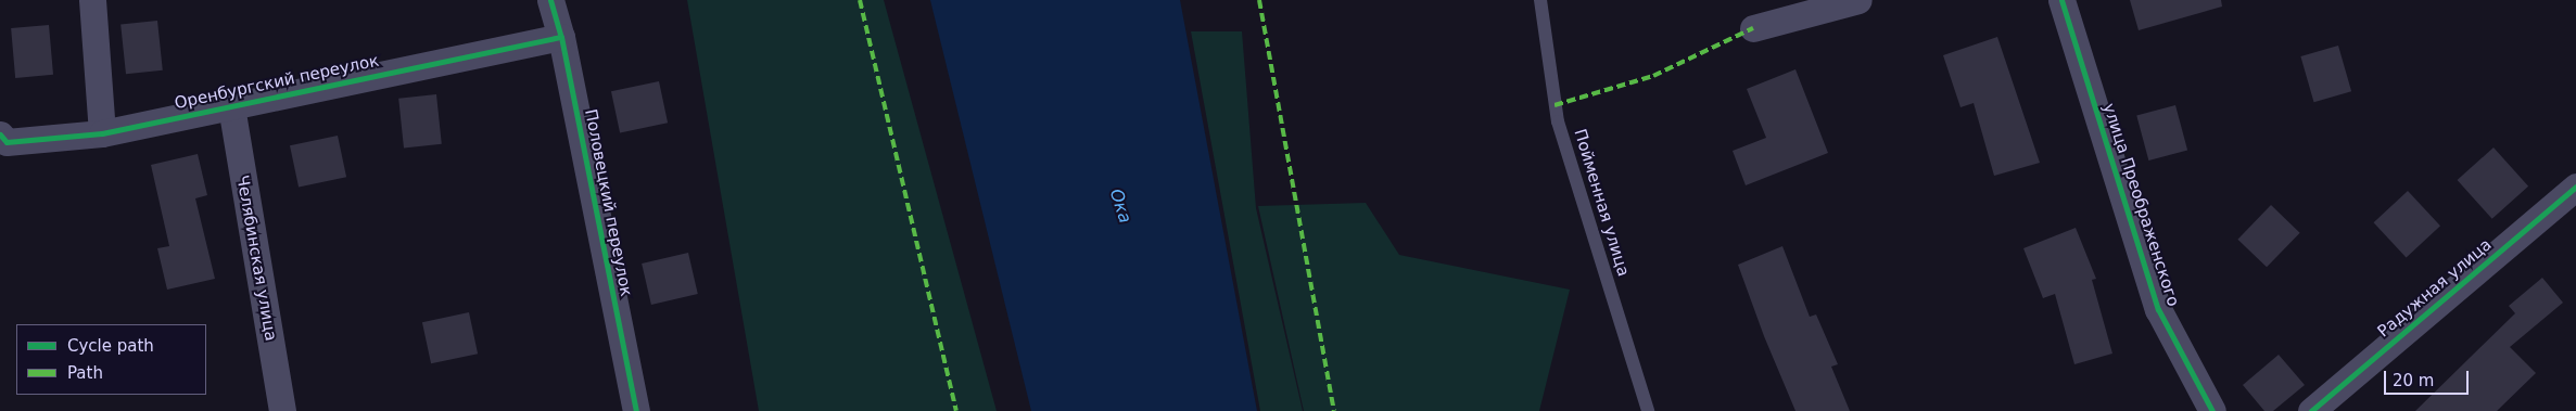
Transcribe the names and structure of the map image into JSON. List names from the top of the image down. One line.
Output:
{"streets":{"street":["Оренбургский переулок","Половецкий переулок","улица Преображенского","Челябинская улица","Радужная улица"],"lane":["Пойменная улица"]},"crossings":[["Оренбургский переулок","Половецкий переулок"],["Оренбургский переулок","Челябинская улица"]],"water":["Ока"],"legend":["Cycle path","Path"],"scale_bar":"20 m"}
